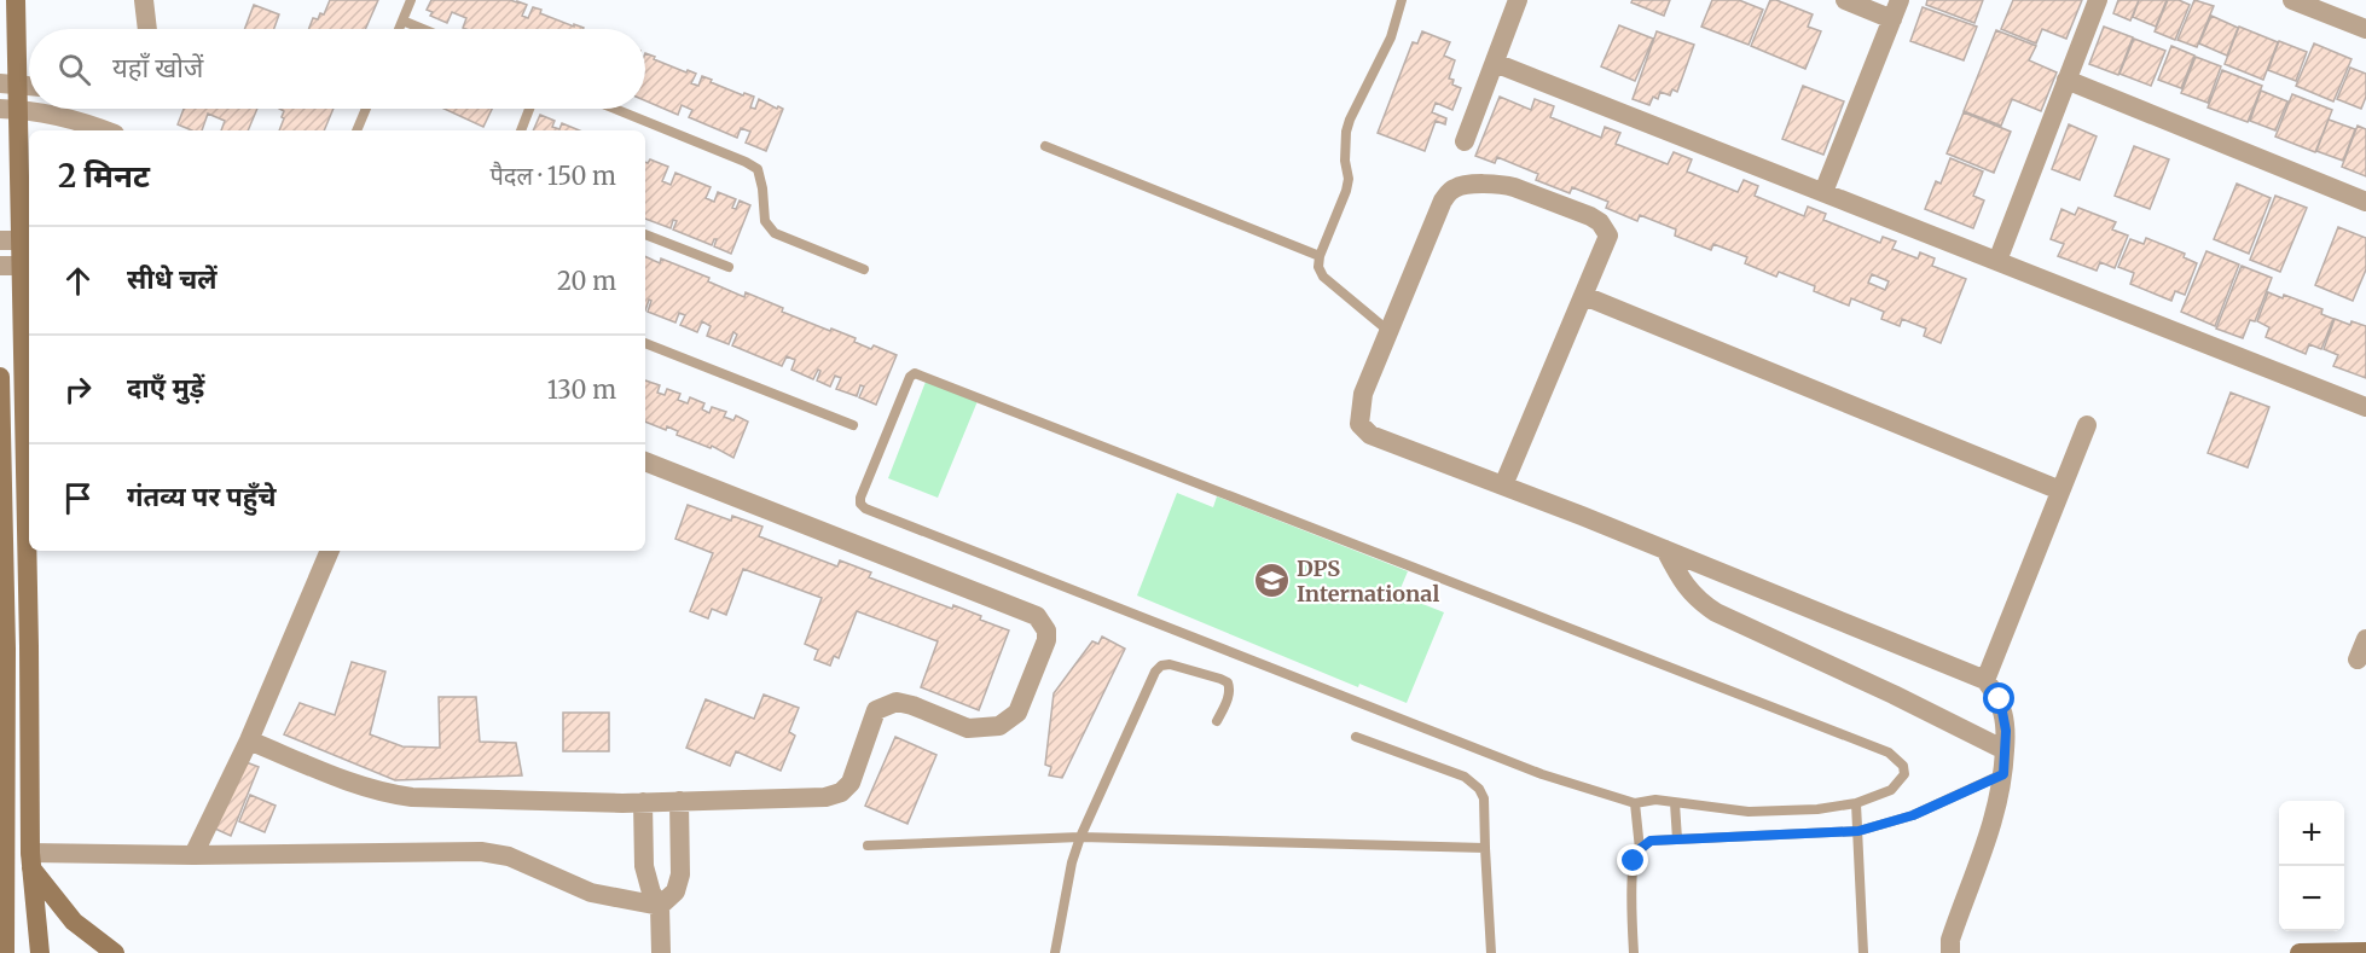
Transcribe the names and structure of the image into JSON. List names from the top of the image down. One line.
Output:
{"places":{"school or university":["DPS International"]},"page":{"search":"यहाँ खोजें","heading":["2 मिनट","पैदल · 150 m"],"list":[["सीधे चलें","20 m"],["दाएँ मुड़ें","130 m"],"गंतव्य पर पहुँचे"],"map_buttons":["+","−"]}}
